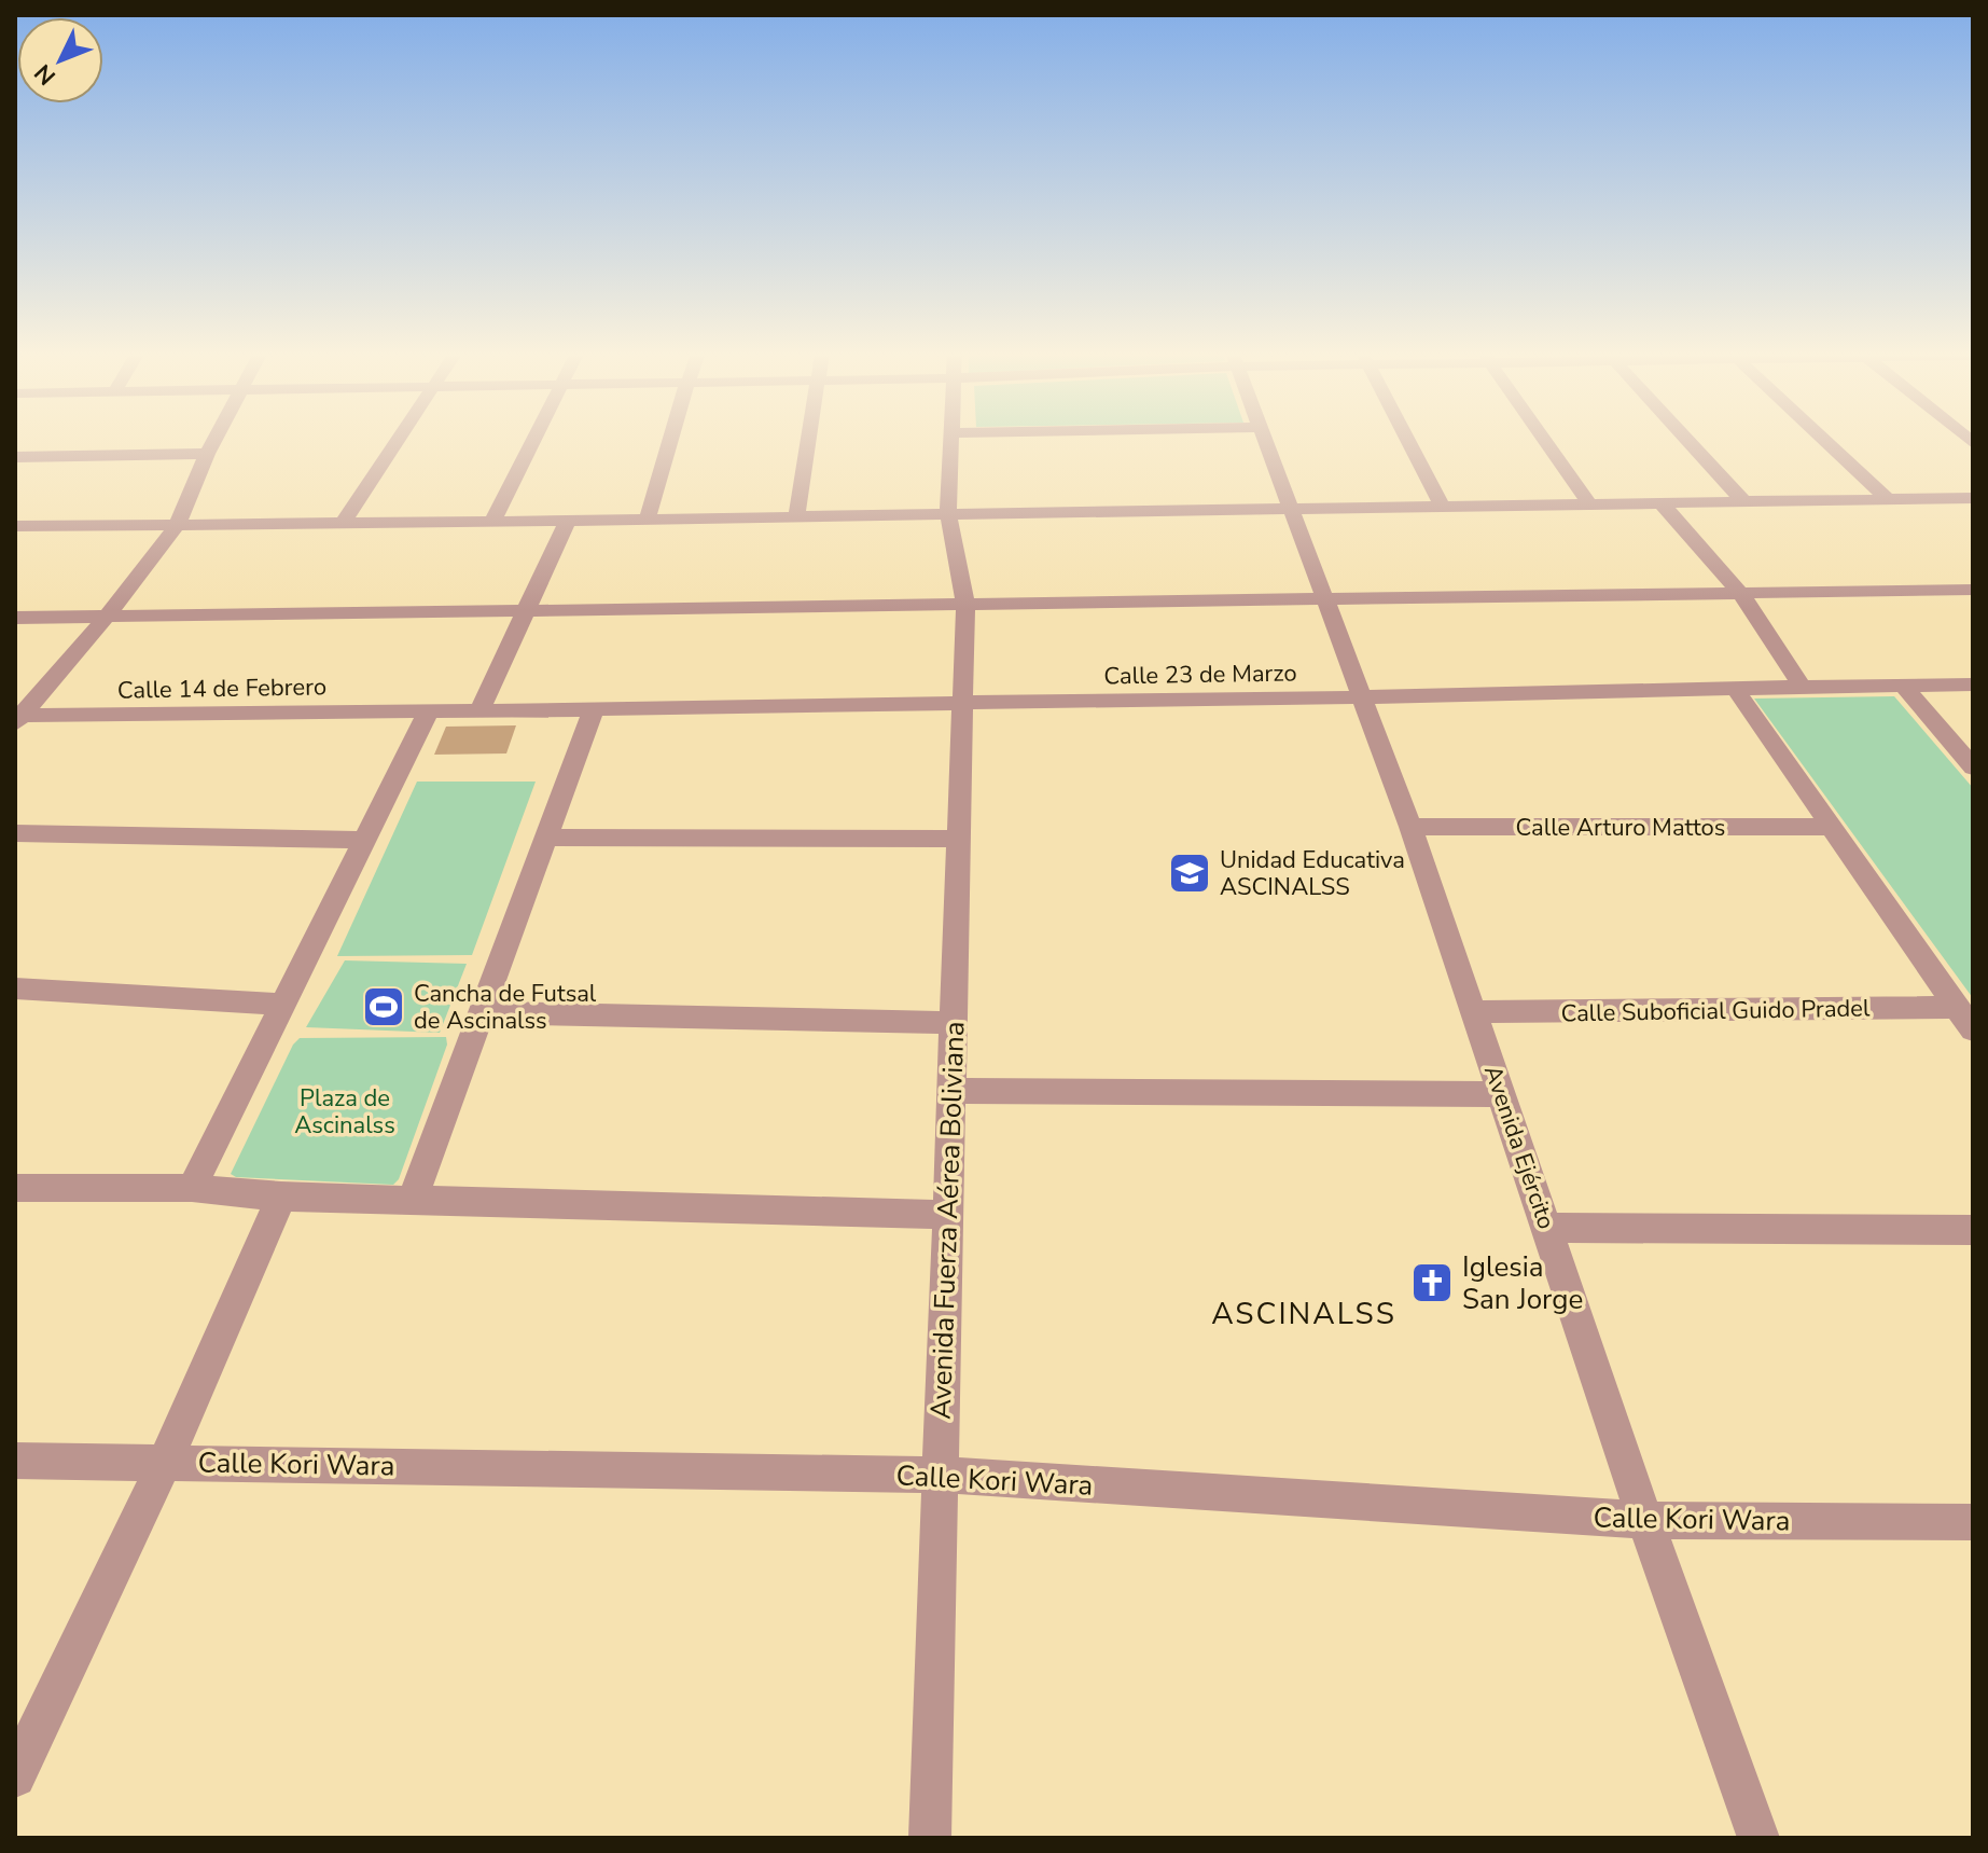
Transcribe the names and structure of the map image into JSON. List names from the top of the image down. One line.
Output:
{"streets":{"street":["Calle 23 de Marzo","Calle 14 de Febrero","Calle Arturo Mattos","Calle Suboficial Guido Pradel","Avenida Ejército","Avenida Fuerza Aérea Boliviana","Calle Kori Wara"]},"crossings":[["Calle 23 de Marzo","Calle 14 de Febrero"],["Calle 23 de Marzo","Avenida Ejército"],["Calle 23 de Marzo","Avenida Fuerza Aérea Boliviana"],["Calle Arturo Mattos","Avenida Ejército"],["Calle Suboficial Guido Pradel","Avenida Ejército"],["Avenida Ejército","Calle Kori Wara"],["Avenida Fuerza Aérea Boliviana","Calle Kori Wara"]],"districts":["ASCINALSS"],"parks":["Plaza de Ascinalss"],"places":{"school or university":["Unidad Educativa ASCINALSS"],"sports":["Cancha de Futsal de Ascinalss"],"church":["Iglesia San Jorge"]},"north":"bottom left"}
